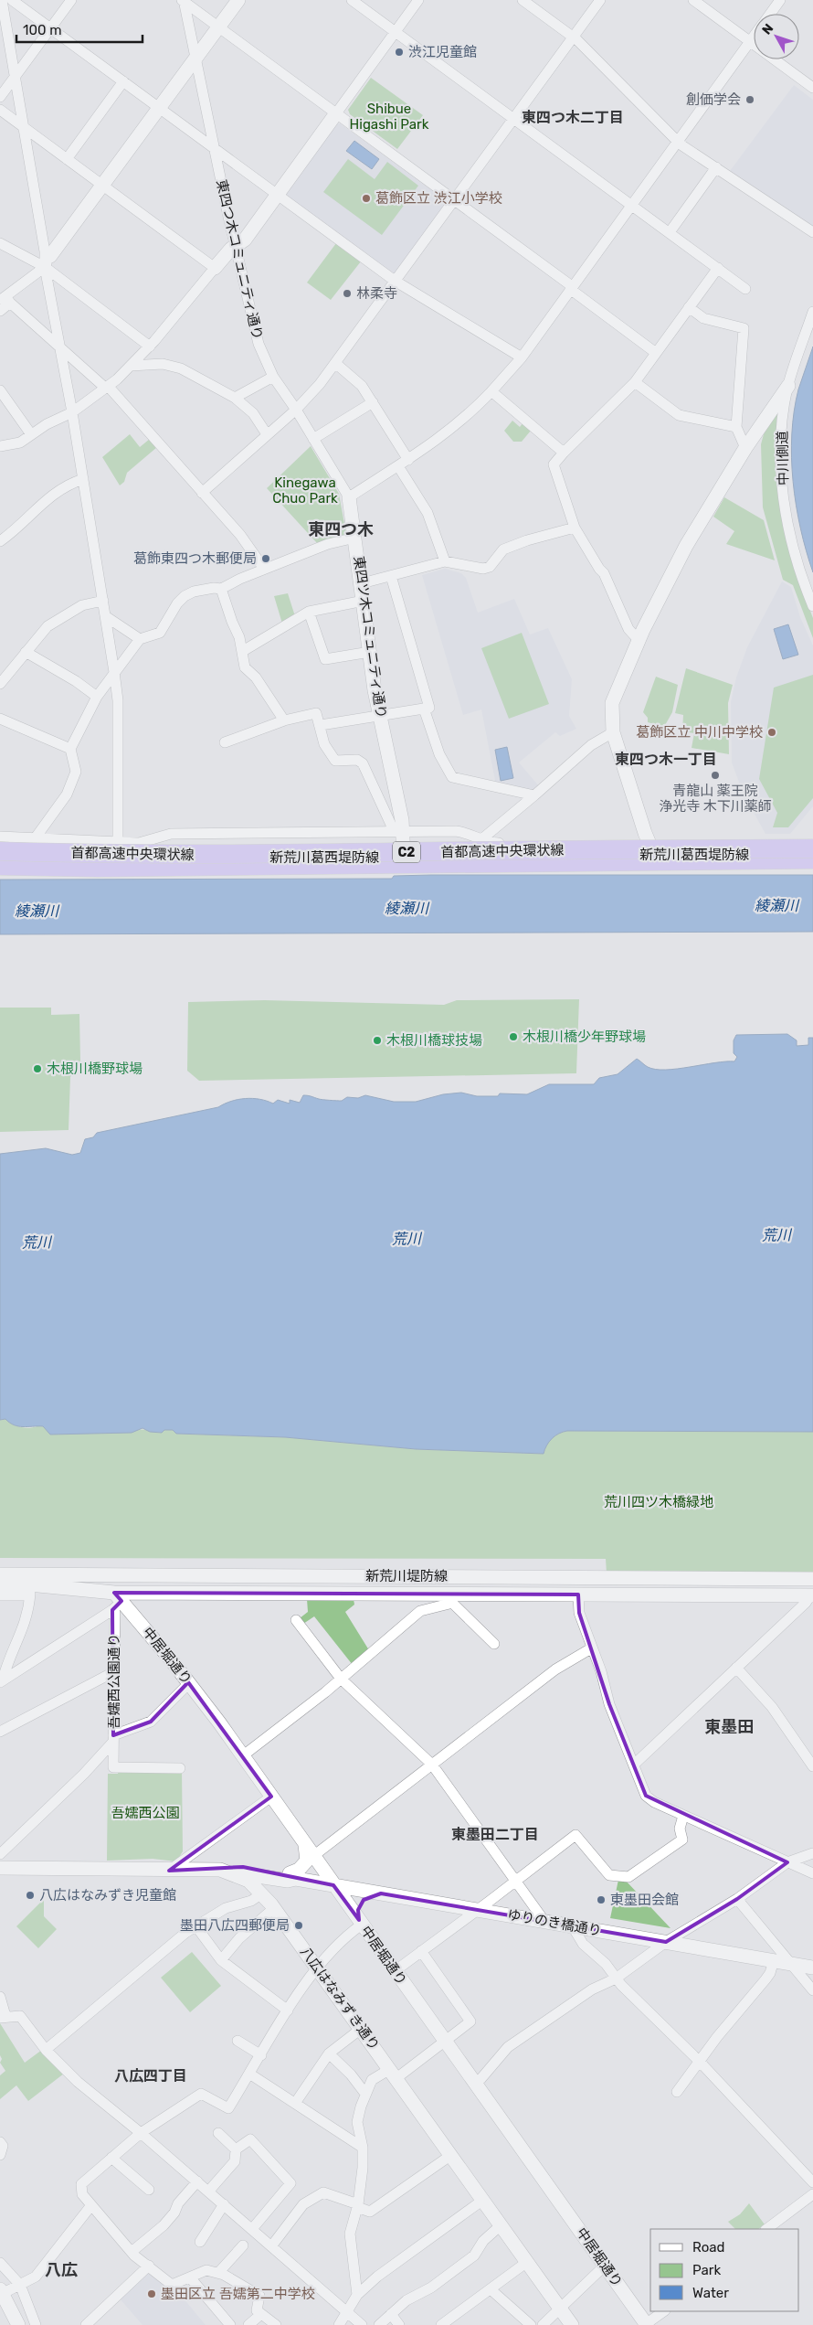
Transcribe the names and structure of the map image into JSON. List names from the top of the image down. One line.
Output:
{"streets":{"highway":["首都高速中央環状線","C2"],"main road":["東四ツ木コミュニティ通り","新荒川葛西堤防線","新荒川堤防線","中居堀通り","ゆりのき橋通り","八広はなみずき通り"],"street":["東四つ木コミュニティ通り","中川側道","吾嬬西公園通り"]},"crossings":[["東四つ木コミュニティ通り","東四ツ木コミュニティ通り"],["東四ツ木コミュニティ通り","新荒川葛西堤防線"],["首都高速中央環状線","新荒川葛西堤防線"],["新荒川堤防線","中居堀通り"],["新荒川堤防線","吾嬬西公園通り"],["中居堀通り","吾嬬西公園通り"],["中居堀通り","ゆりのき橋通り"],["ゆりのき橋通り","八広はなみずき通り"]],"districts":["東四つ木二丁目","東四つ木","東四つ木一丁目","東墨田","東墨田二丁目","八広四丁目","八広"],"water":["綾瀬川","荒川"],"parks":["Shibue Higashi Park","Kinegawa Chuo Park","荒川四ツ木橋緑地","吾嬬西公園"],"places":["渋江児童館","創価学会","葛飾区立 渋江小学校","林柔寺","葛飾東四つ木郵便局","葛飾区立 中川中学校","青龍山 薬王院 浄光寺 木下川薬師","木根川橋少年野球場","木根川橋球技場","木根川橋野球場","八広はなみずき児童館","東墨田会館","墨田八広四郵便局","墨田区立 吾嬬第二中学校"],"legend":["Road","Park","Water"],"scale_bar":"100 m","north":"top left"}
